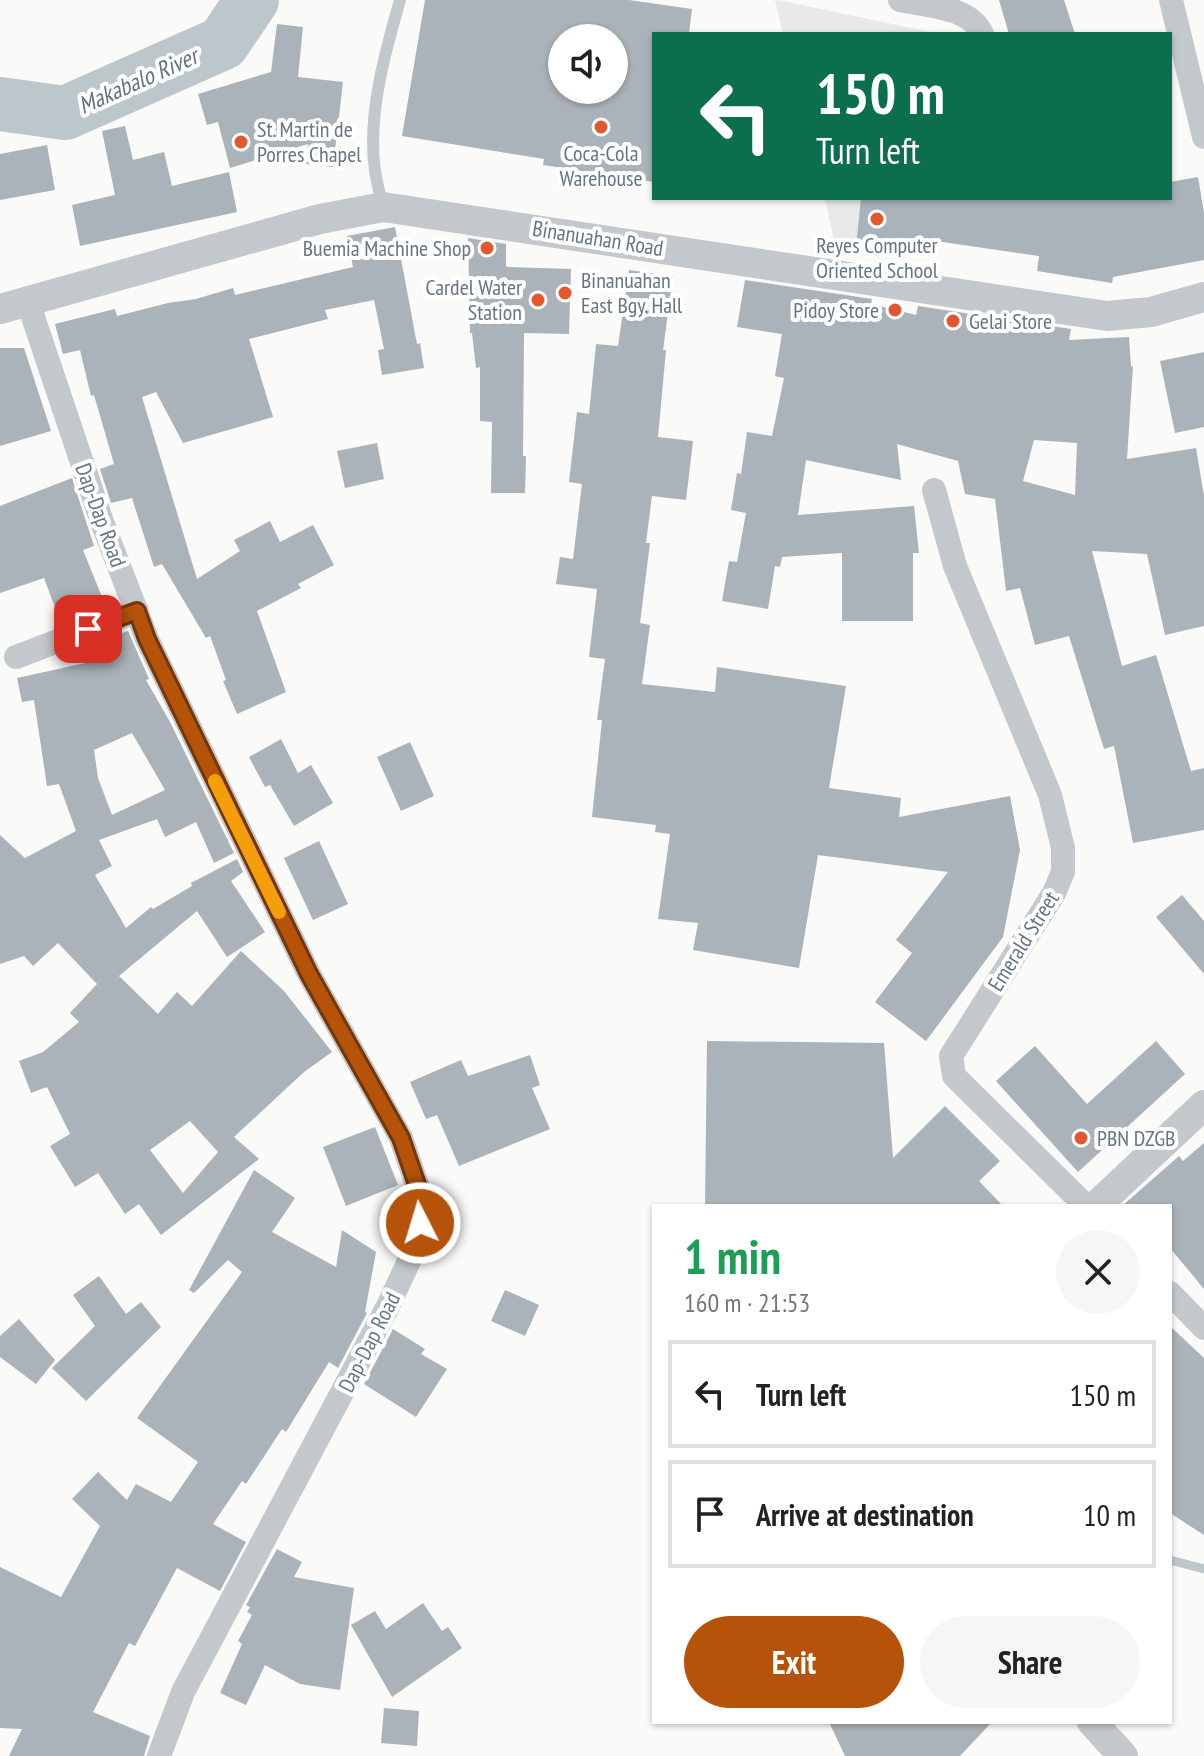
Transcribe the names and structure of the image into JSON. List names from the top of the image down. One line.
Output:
{"streets":{"street":["Binanuahan Road","Dap-Dap Road","Emerald Street"]},"crossings":[["Binanuahan Road","Dap-Dap Road"]],"water":["Makabalo River"],"places":["Coca-Cola Warehouse","St. Martin de Porres Chapel","Reyes Computer Oriented School","Buemia Machine Shop","Binanuahan East Bgy. Hall","Cardel Water Station","Pidoy Store","Gelai Store","PBN DZGB"],"page":{"turn":["150 m","Turn left"],"heading":["1 min","160 m · 21:53"],"list":[{"name":"Turn left","value":"150 m"},{"name":"Arrive at destination","value":"10 m"}],"buttons":["Exit","Share"]}}
